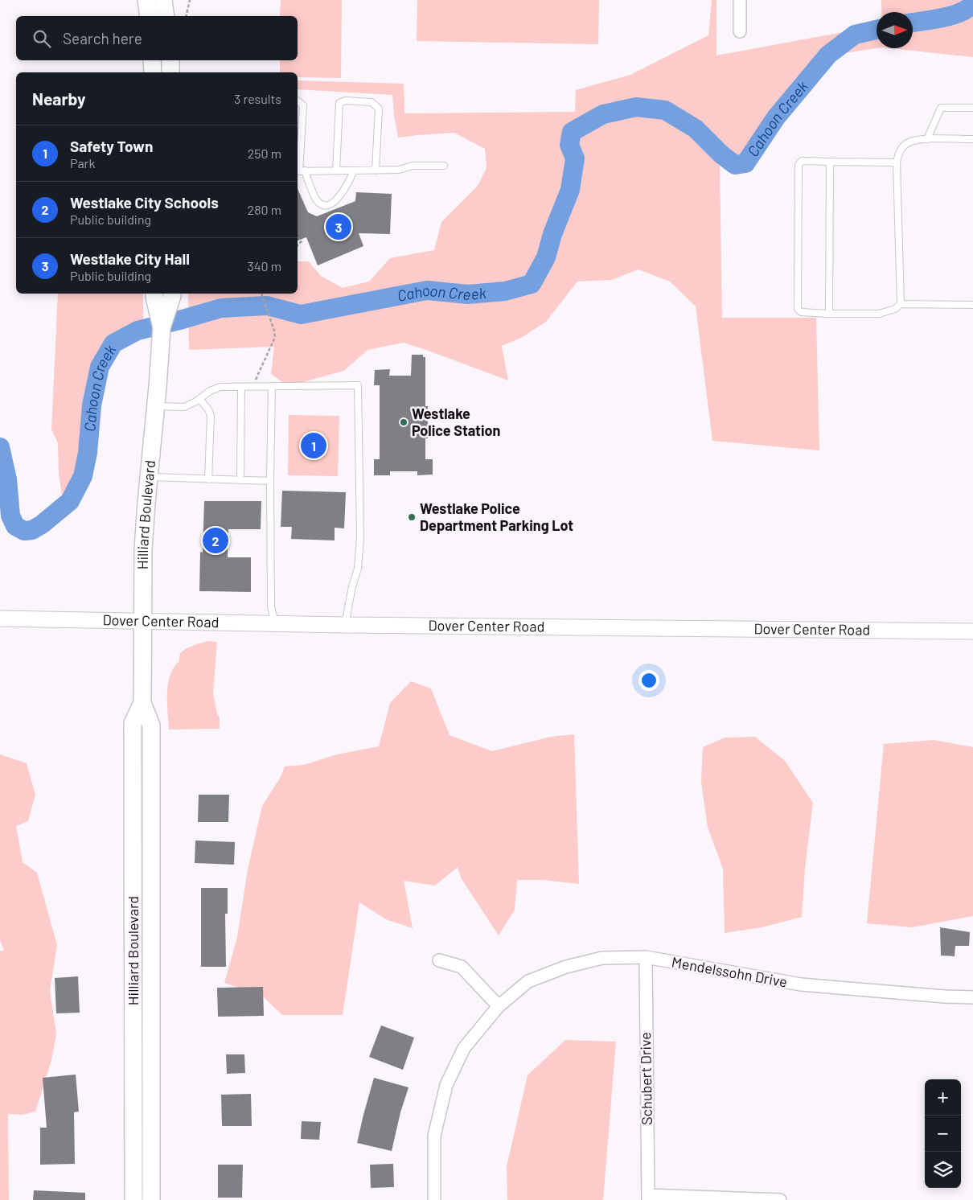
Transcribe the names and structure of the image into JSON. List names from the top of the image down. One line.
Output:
{"streets":{"main road":["Hilliard Boulevard"],"street":["Dover Center Road","Mendelssohn Drive","Schubert Drive"]},"crossings":[["Hilliard Boulevard","Dover Center Road"],["Mendelssohn Drive","Schubert Drive"]],"water":["Cahoon Creek"],"places":["Westlake Police Station","Westlake Police Department Parking Lot"],"north":"right","page":{"search":"Search here","heading":["Nearby","3 results"],"list":[{"mark":"1","name":"Safety Town","note":"Park","value":"250 m"},{"mark":"2","name":"Westlake City Schools","note":"Public building","value":"280 m"},{"mark":"3","name":"Westlake City Hall","note":"Public building","value":"340 m"}],"pins":["3","1","2"],"map_buttons":["+","−"]}}
